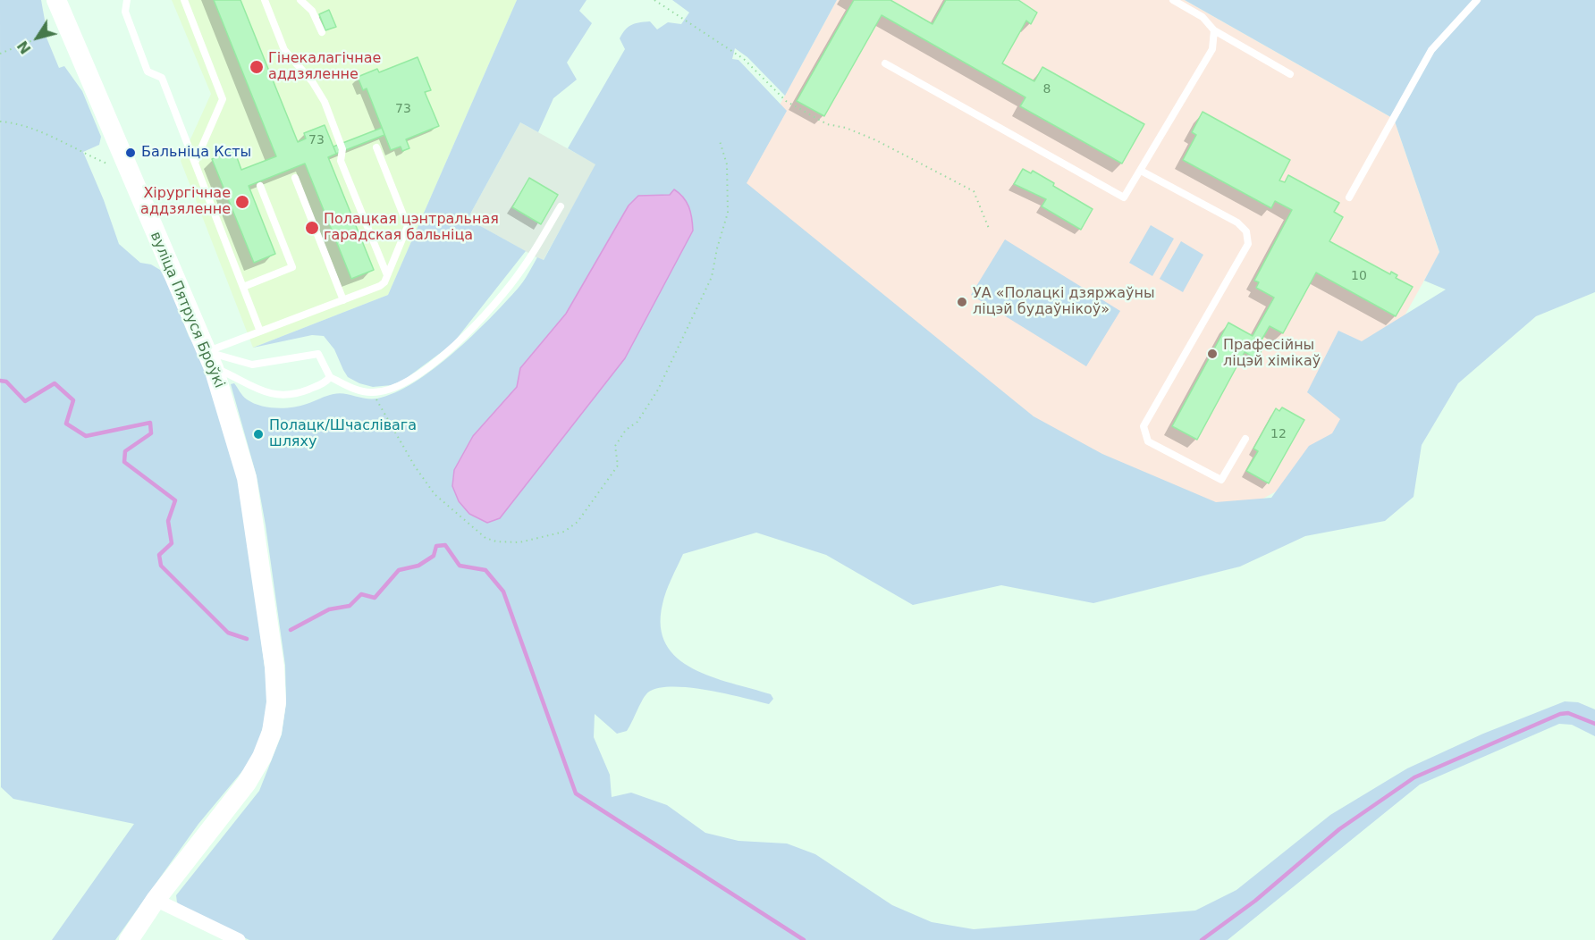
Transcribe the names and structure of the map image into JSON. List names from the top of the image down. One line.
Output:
{"streets":{"main road":["вуліца Пятруся Броўкі"]},"places":["Гінекалагічнае аддзяленне","Бальніца Ксты","Хірургічнае аддзяленне","Полацкая цэнтральная гарадская бальніца","УА «Полацкі дзяржаўны ліцэй будаўнікоў»","Прафесійны ліцэй хімікаў","Полацк/Шчаслівага шляху"],"house_numbers":["8","73","73","10","12"],"north":"bottom left"}
